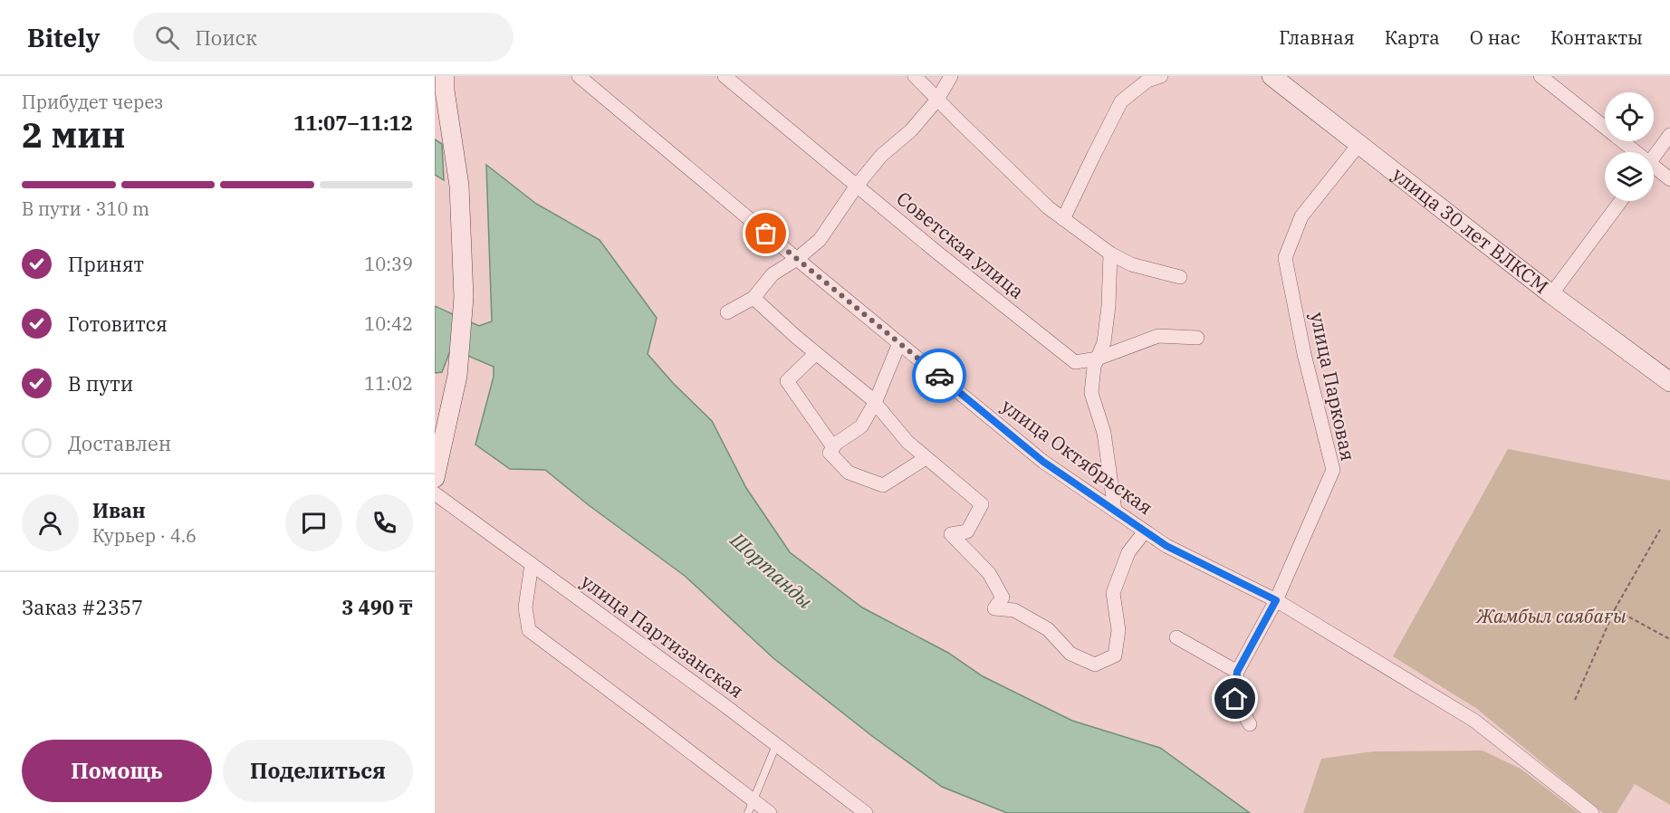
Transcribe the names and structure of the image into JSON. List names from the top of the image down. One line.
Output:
{"streets":{"street":["улица 30 лет ВЛКСМ","Советская улица","улица Парковая","улица Октябрьская","улица Партизанская"]},"crossings":[["улица 30 лет ВЛКСМ","улица Парковая"],["улица Парковая","улица Октябрьская"]],"water":["Шортанды"],"parks":["Жамбыл саябағы"],"page":{"header":"Bitely","search":"Поиск","nav":["Главная","Карта","О нас","Контакты"],"heading":["2 мин","Прибудет через","11:07–11:12"],"panel":["Иван","Курьер · 4.6","Заказ #2357","3 490 ₸"],"bar":"В пути · 310 m","list":[["Принят","10:39"],["Готовится","10:42"],["В пути","11:02"],"Доставлен"],"buttons":["Помощь","Поделиться"]}}
